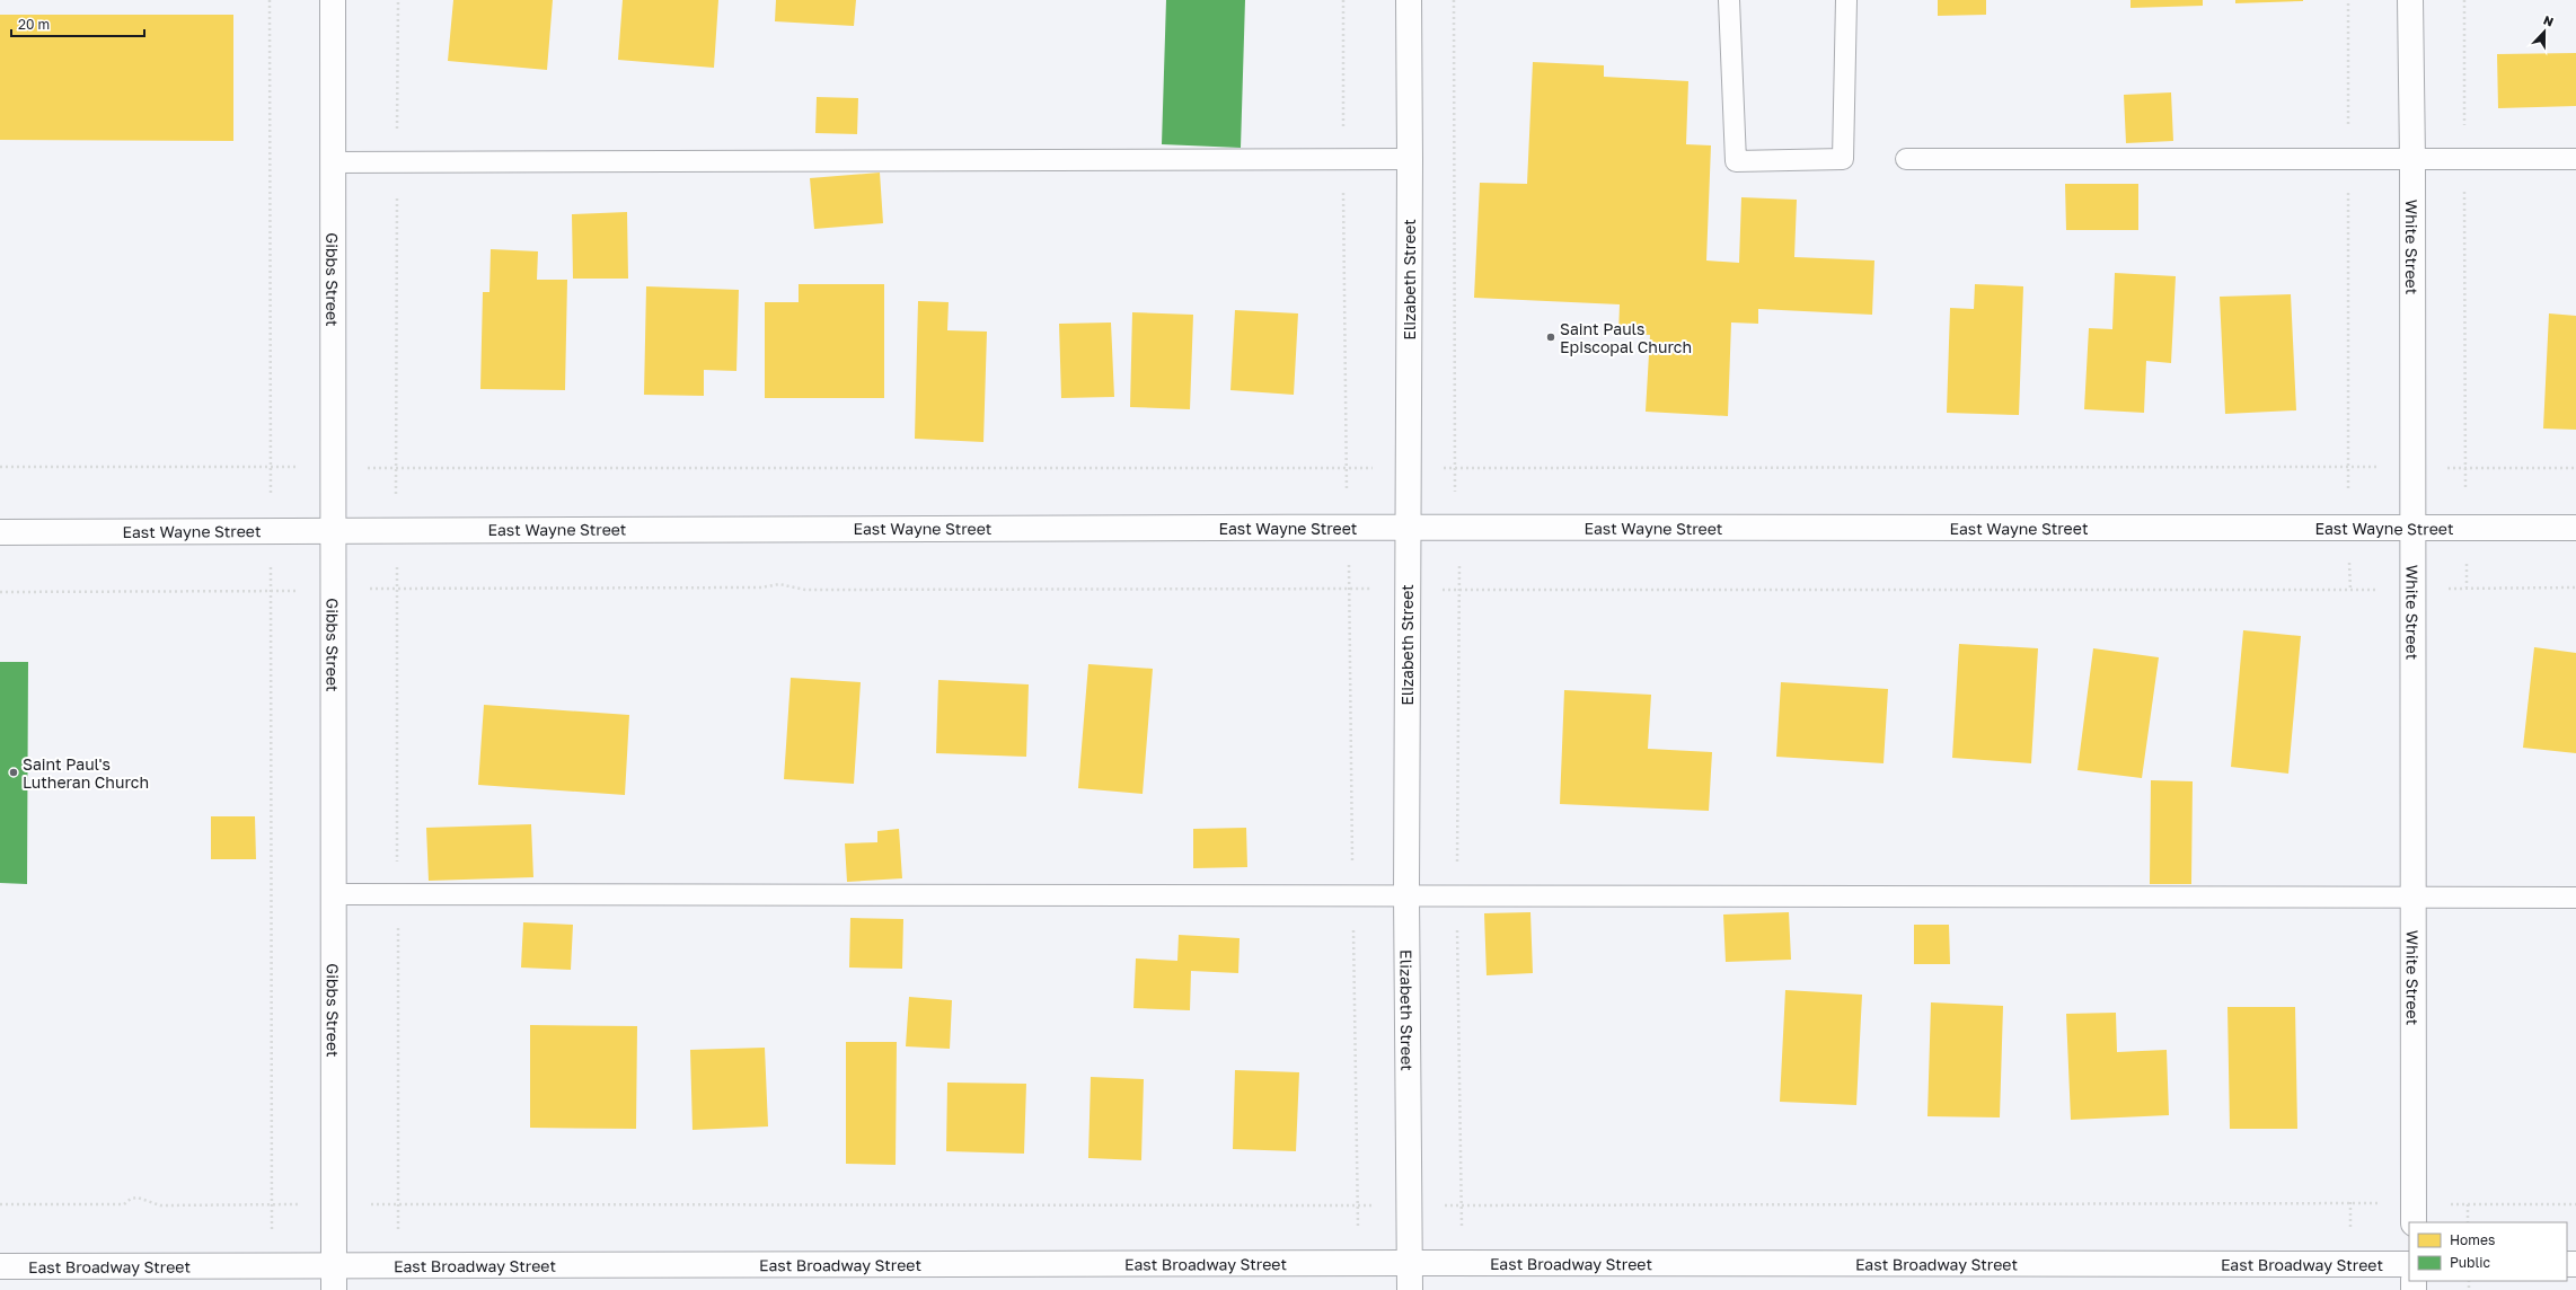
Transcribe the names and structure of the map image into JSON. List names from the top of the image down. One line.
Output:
{"streets":{"street":["White Street","Gibbs Street","Elizabeth Street","East Wayne Street","East Broadway Street"]},"crossings":[["White Street","East Wayne Street"],["Gibbs Street","East Wayne Street"],["Gibbs Street","East Broadway Street"],["Elizabeth Street","East Wayne Street"],["Elizabeth Street","East Broadway Street"]],"places":["Saint Pauls Episcopal Church","Saint Paul's Lutheran Church"],"legend":["Homes","Public"],"scale_bar":"20 m","north":"top"}
